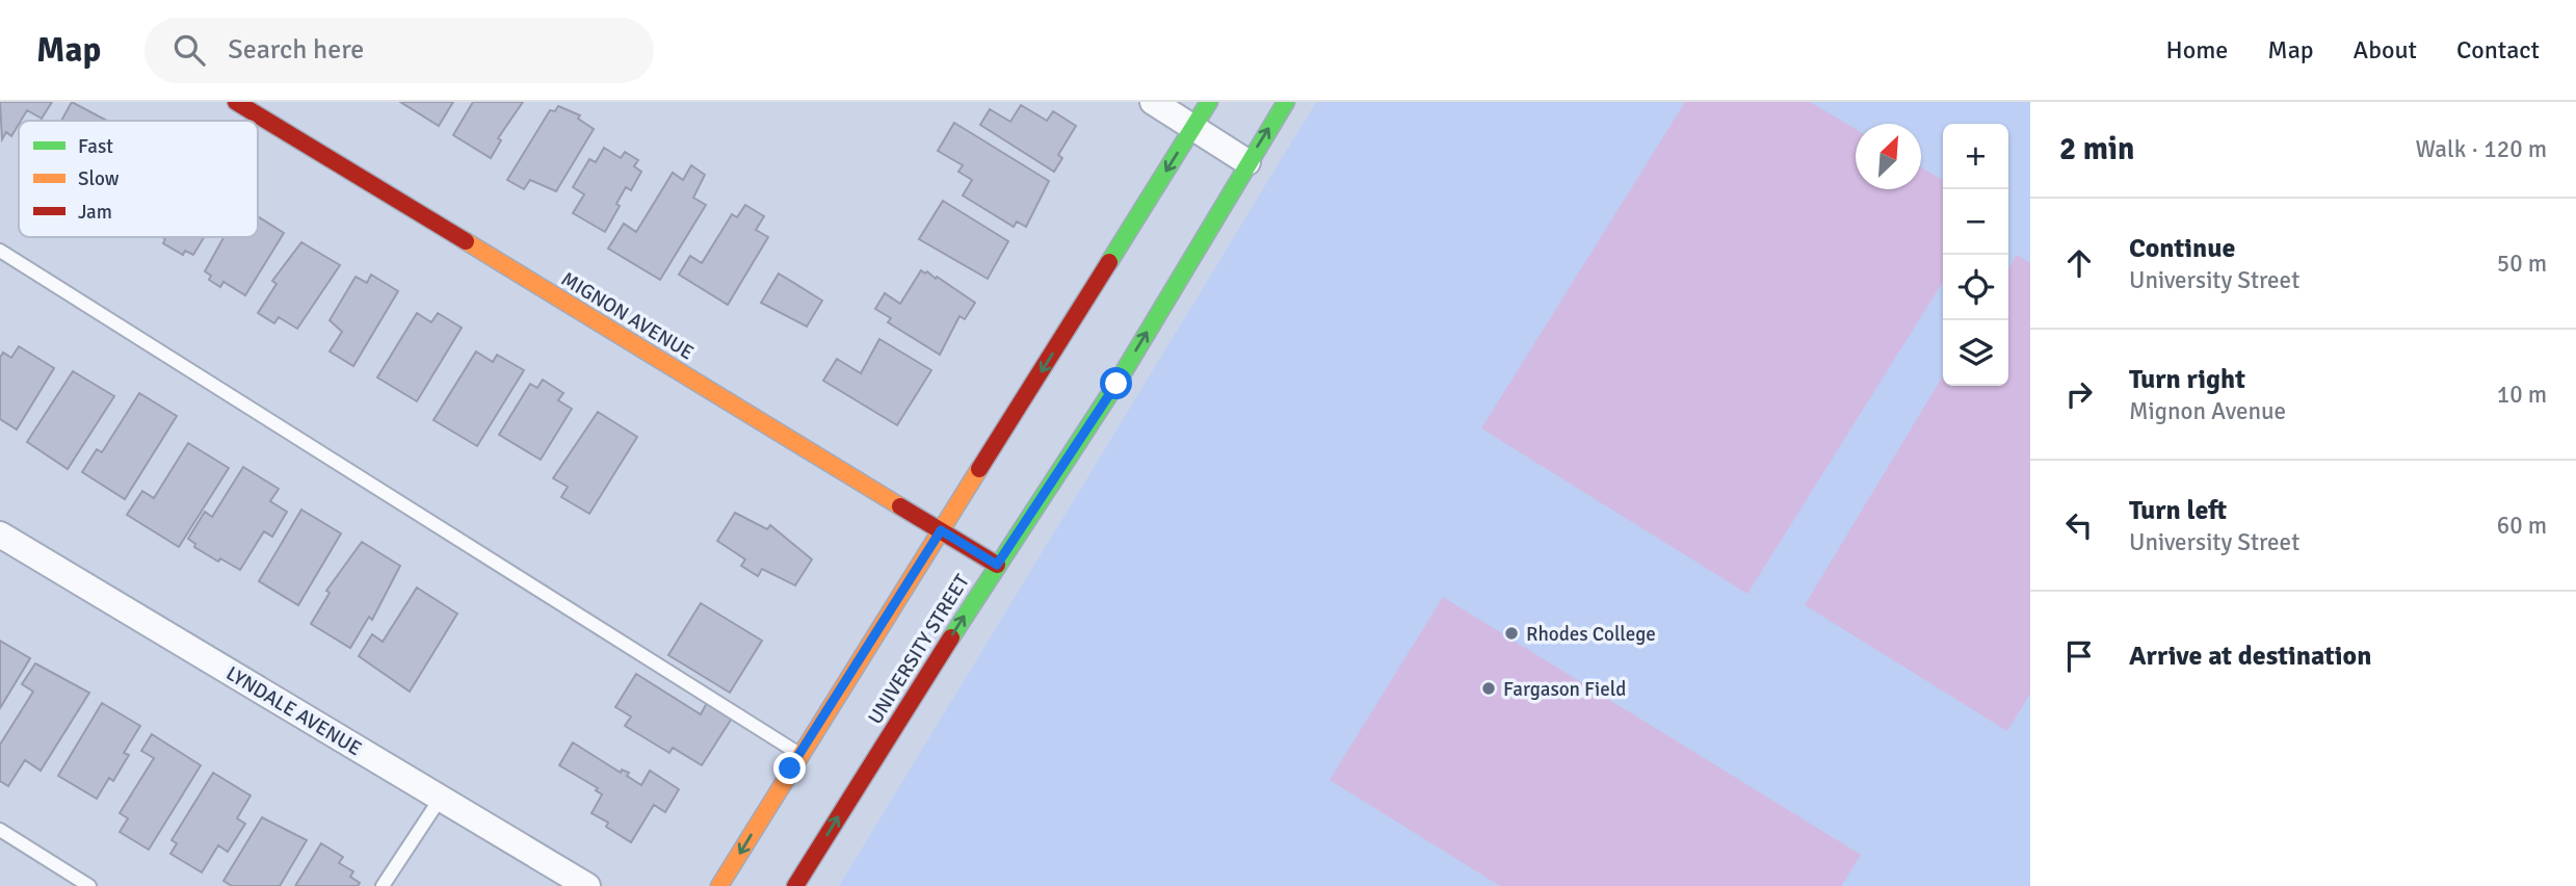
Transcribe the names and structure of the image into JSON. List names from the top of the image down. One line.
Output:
{"streets":{"main road":["MIGNON AVENUE","UNIVERSITY STREET"],"street":["LYNDALE AVENUE"]},"crossings":[["MIGNON AVENUE","UNIVERSITY STREET"]],"places":["Rhodes College","Fargason Field"],"legend":["Fast","Slow","Jam"],"north":"top right","page":{"header":"Map","search":"Search here","nav":["Home","Map","About","Contact"],"heading":["2 min","Walk · 120 m"],"map_buttons":["+","−"],"list":[["Continue","University Street","50 m"],["Turn right","Mignon Avenue","10 m"],["Turn left","University Street","60 m"],"Arrive at destination"]}}
